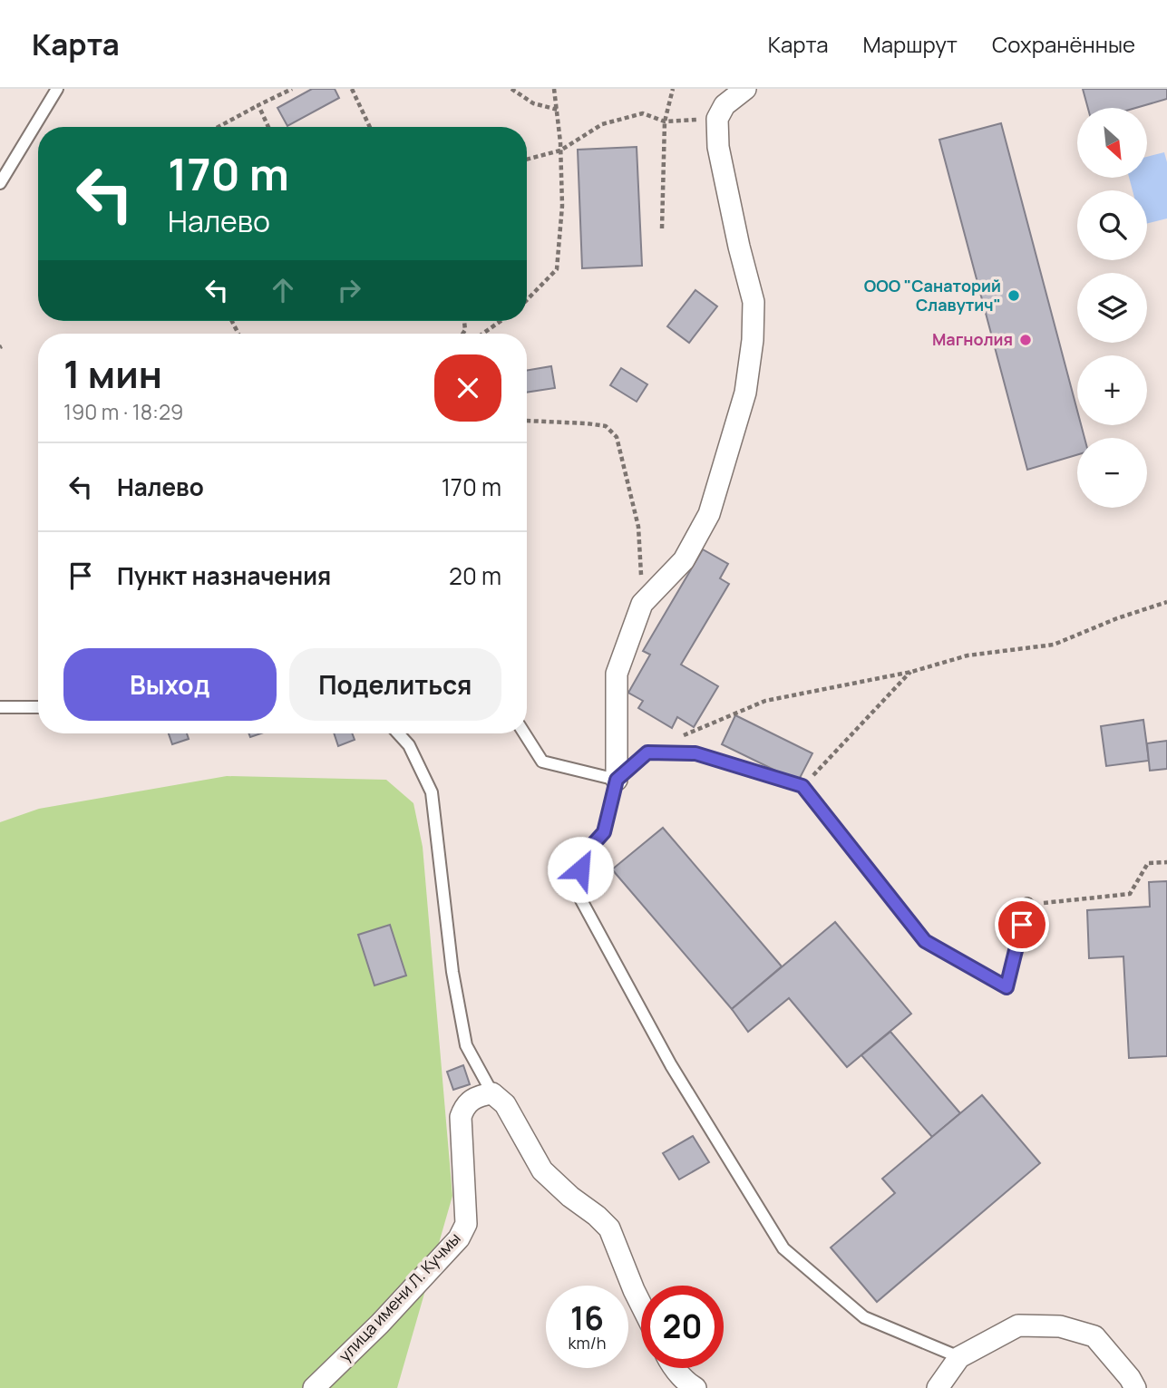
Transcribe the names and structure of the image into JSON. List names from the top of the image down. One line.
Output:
{"streets":{"street":["улица имени Л. Кучмы"]},"places":["ООО \"Санаторий Славутич\"","Магнолия"],"north":"bottom right","page":{"header":"Карта","nav":["Карта","Маршрут","Сохранённые"],"map_buttons":["+","−"],"turn":["170 m","Налево"],"heading":["1 мин","190 m · 18:29"],"list":[{"name":"Налево","value":"170 m"},{"name":"Пункт назначения","value":"20 m"}],"buttons":["Выход","Поделиться"],"speed":"16 km/h","limit":"20"}}
